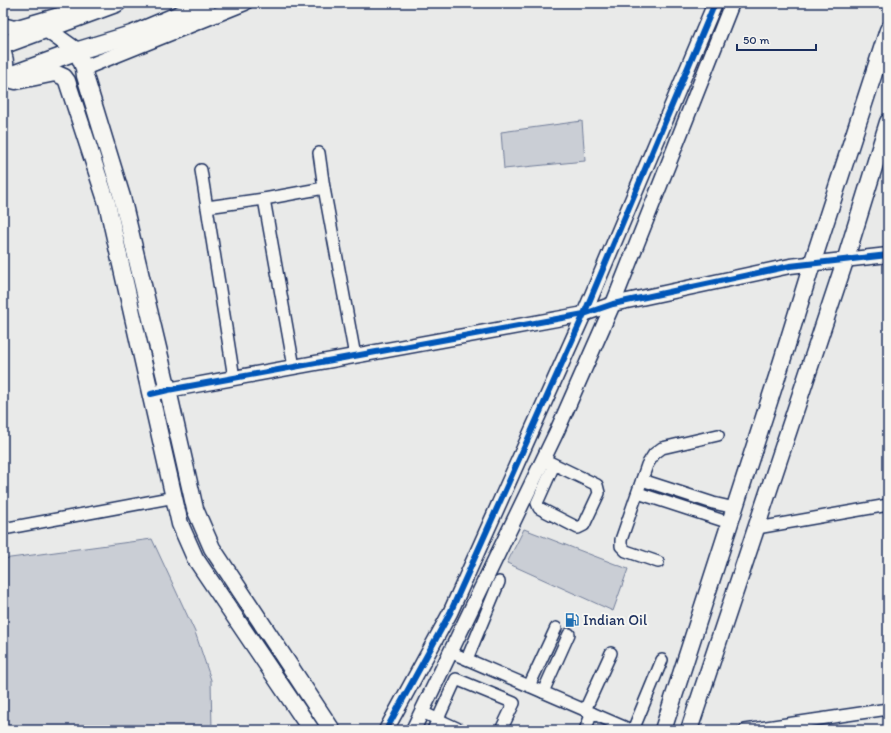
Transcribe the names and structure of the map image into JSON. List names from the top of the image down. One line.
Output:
{"places":{"fuel station":["Indian Oil"]},"scale_bar":"50 m"}
